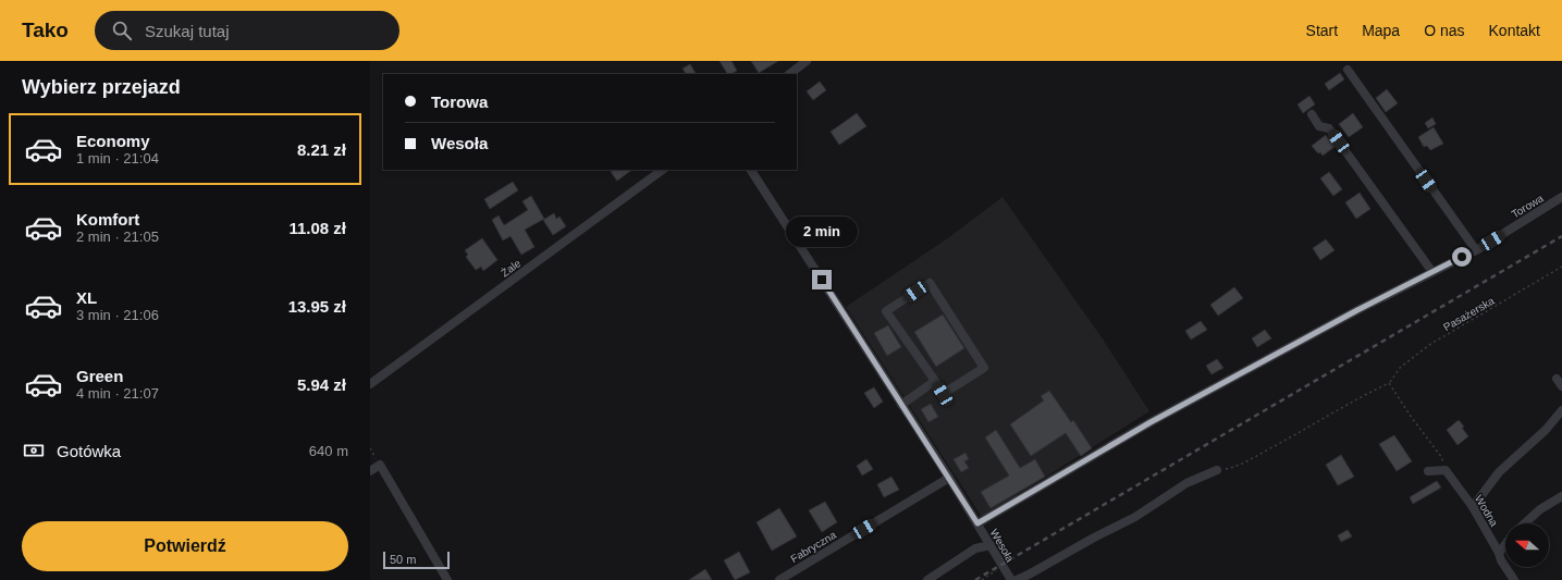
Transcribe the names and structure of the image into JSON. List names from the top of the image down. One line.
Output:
{"streets":{"street":["Torowa","Żale","Wodna","Wesoła","Fabryczna"],"path":["Pasażerska"]},"crossings":[["Torowa","Wesoła"],["Wesoła","Fabryczna"]],"scale_bar":"50 m","north":"left","page":{"header":"Tako","search":"Szukaj tutaj","nav":["Start","Mapa","O nas","Kontakt"],"heading":"Wybierz przejazd","banner":["Torowa","Wesoła"],"list":[{"name":"Economy","note":"1 min · 21:04","value":"8.21 zł"},{"name":"Komfort","note":"2 min · 21:05","value":"11.08 zł"},{"name":"XL","note":"3 min · 21:06","value":"13.95 zł"},{"name":"Green","note":"4 min · 21:07","value":"5.94 zł"}],"bubble":"2 min","pay":["Gotówka","640 m"],"buttons":"Potwierdź","scale":"50 m"}}
